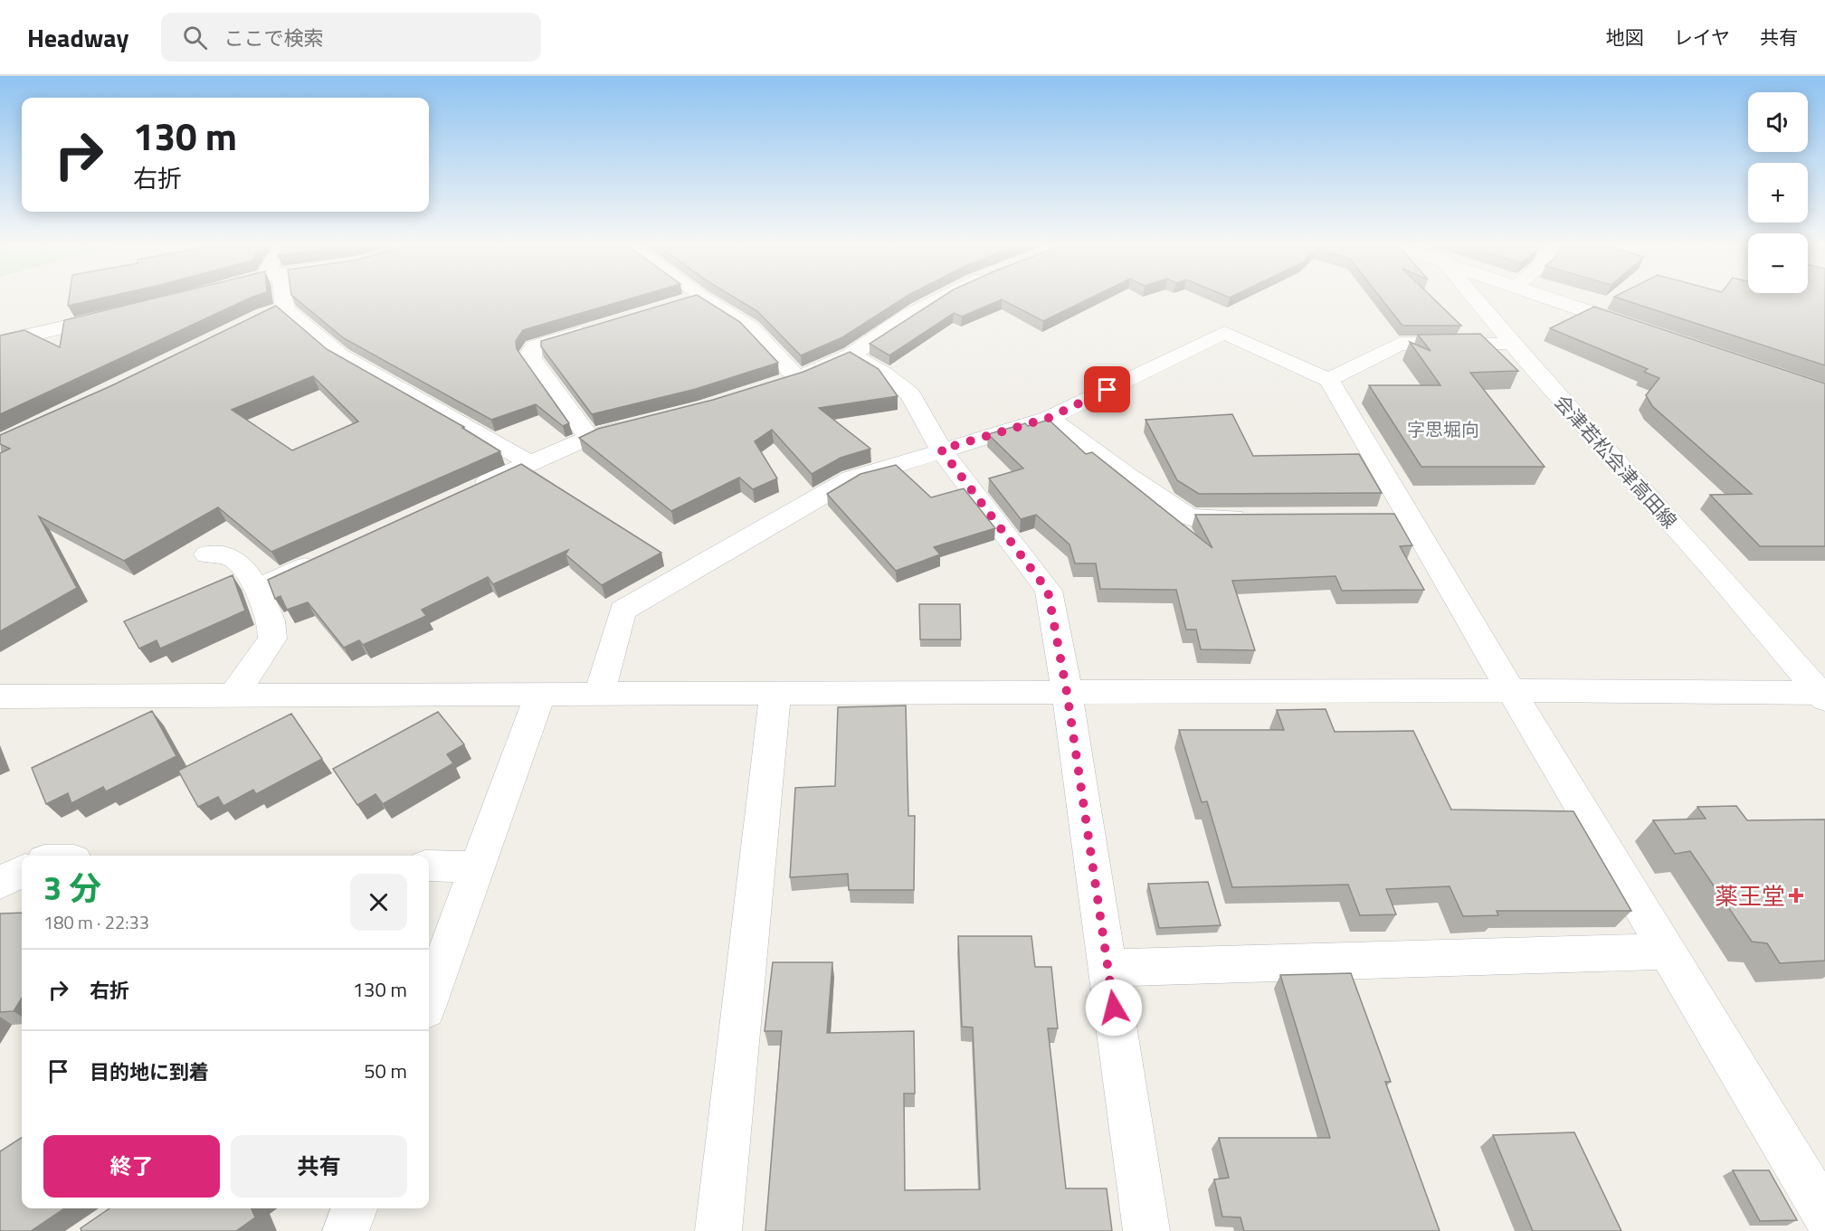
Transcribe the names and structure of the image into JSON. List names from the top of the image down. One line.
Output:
{"streets":{"street":["会津若松会津高田線"]},"districts":["字思堀向"],"places":{"health":["薬王堂"]},"page":{"header":"Headway","search":"ここで検索","nav":["地図","レイヤ","共有"],"map_buttons":["+","−"],"turn":["130 m","右折"],"heading":["3 分","180 m · 22:33"],"list":[{"name":"右折","value":"130 m"},{"name":"目的地に到着","value":"50 m"}],"buttons":["終了","共有"]}}
